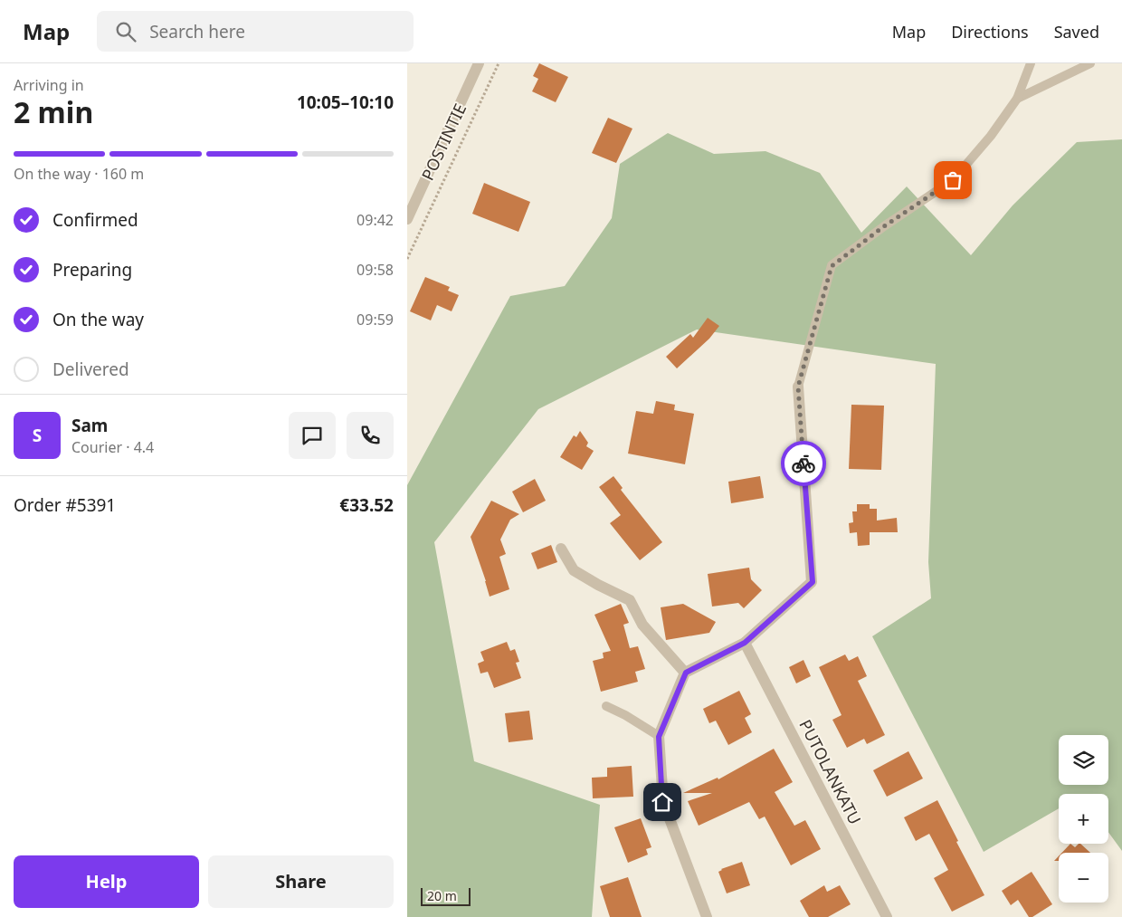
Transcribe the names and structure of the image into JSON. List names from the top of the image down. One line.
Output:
{"streets":{"street":["POSTINTIE","PUTOLANKATU"]},"scale_bar":"20 m","page":{"header":"Map","search":"Search here","nav":["Map","Directions","Saved"],"heading":["2 min","Arriving in","10:05–10:10"],"panel":["Sam","Courier · 4.4","Order #5391","€33.52"],"bar":"On the way · 160 m","list":[["Confirmed","09:42"],["Preparing","09:58"],["On the way","09:59"],"Delivered"],"round":"S","map_buttons":["+","−"],"buttons":["Help","Share"],"scale":"20 m"}}
